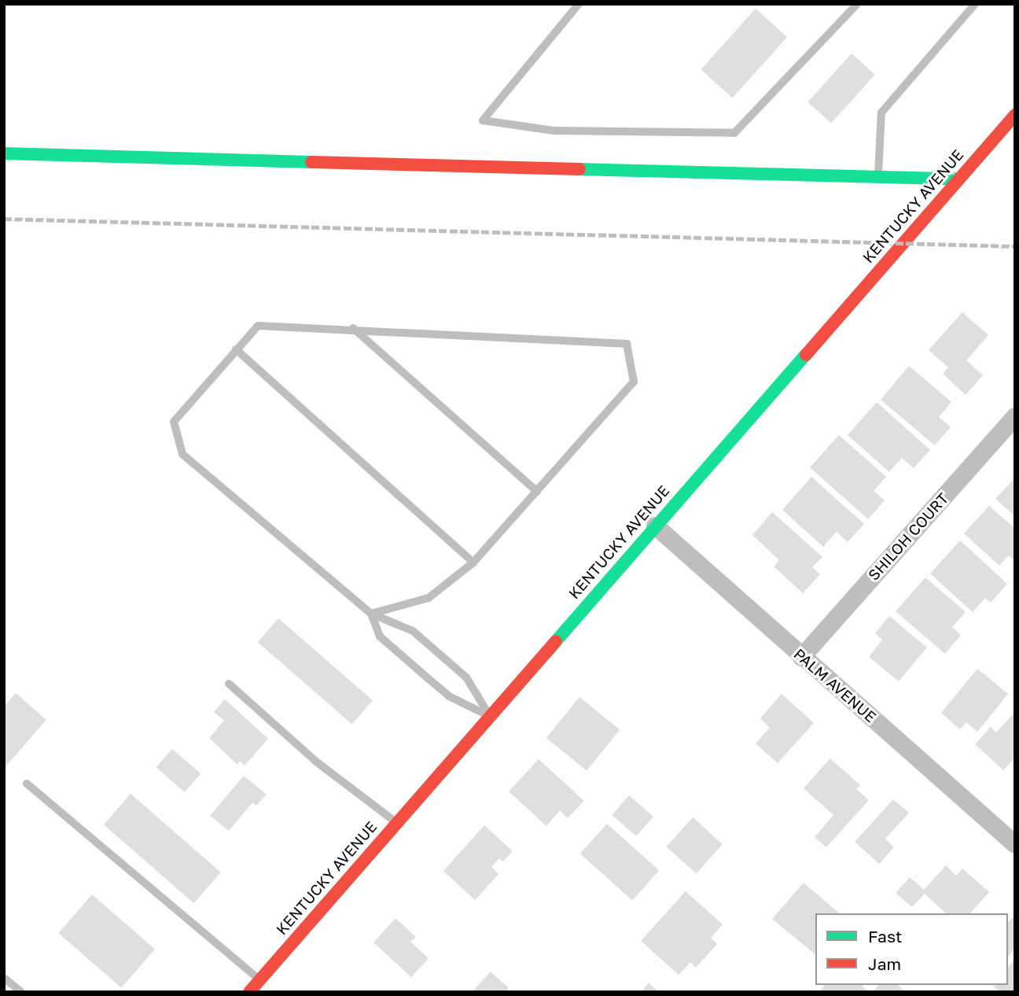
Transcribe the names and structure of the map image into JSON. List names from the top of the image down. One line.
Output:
{"streets":{"street":["KENTUCKY AVENUE","SHILOH COURT","PALM AVENUE"]},"crossings":[["KENTUCKY AVENUE","PALM AVENUE"],["SHILOH COURT","PALM AVENUE"]],"legend":["Fast","Jam"]}
